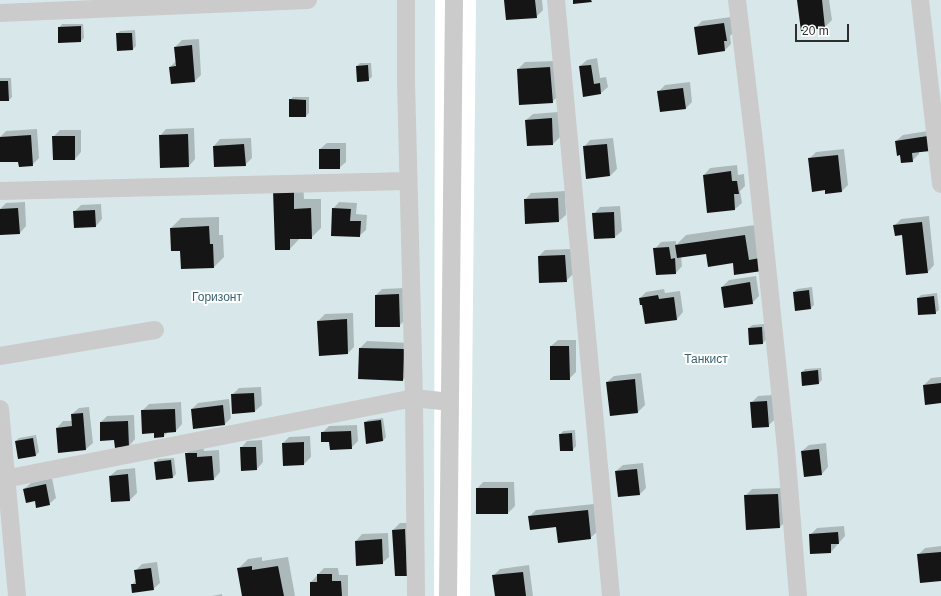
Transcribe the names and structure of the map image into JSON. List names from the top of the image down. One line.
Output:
{"parks":["Горизонт","Танкист"],"scale_bar":"20 m"}
